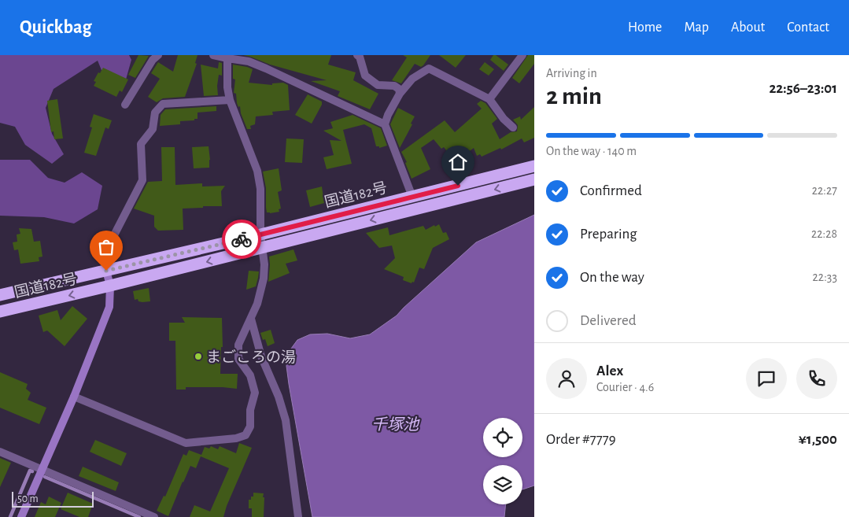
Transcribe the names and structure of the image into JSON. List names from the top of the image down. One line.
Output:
{"streets":{"highway":["国道182号"]},"water":["千塚池"],"places":["まごころの湯"],"scale_bar":"50 m","page":{"header":"Quickbag","nav":["Home","Map","About","Contact"],"heading":["2 min","Arriving in","22:56–23:01"],"panel":["Alex","Courier · 4.6","Order #7779","¥1,500"],"bar":"On the way · 140 m","list":[["Confirmed","22:27"],["Preparing","22:28"],["On the way","22:33"],"Delivered"],"scale":"50 m"}}
